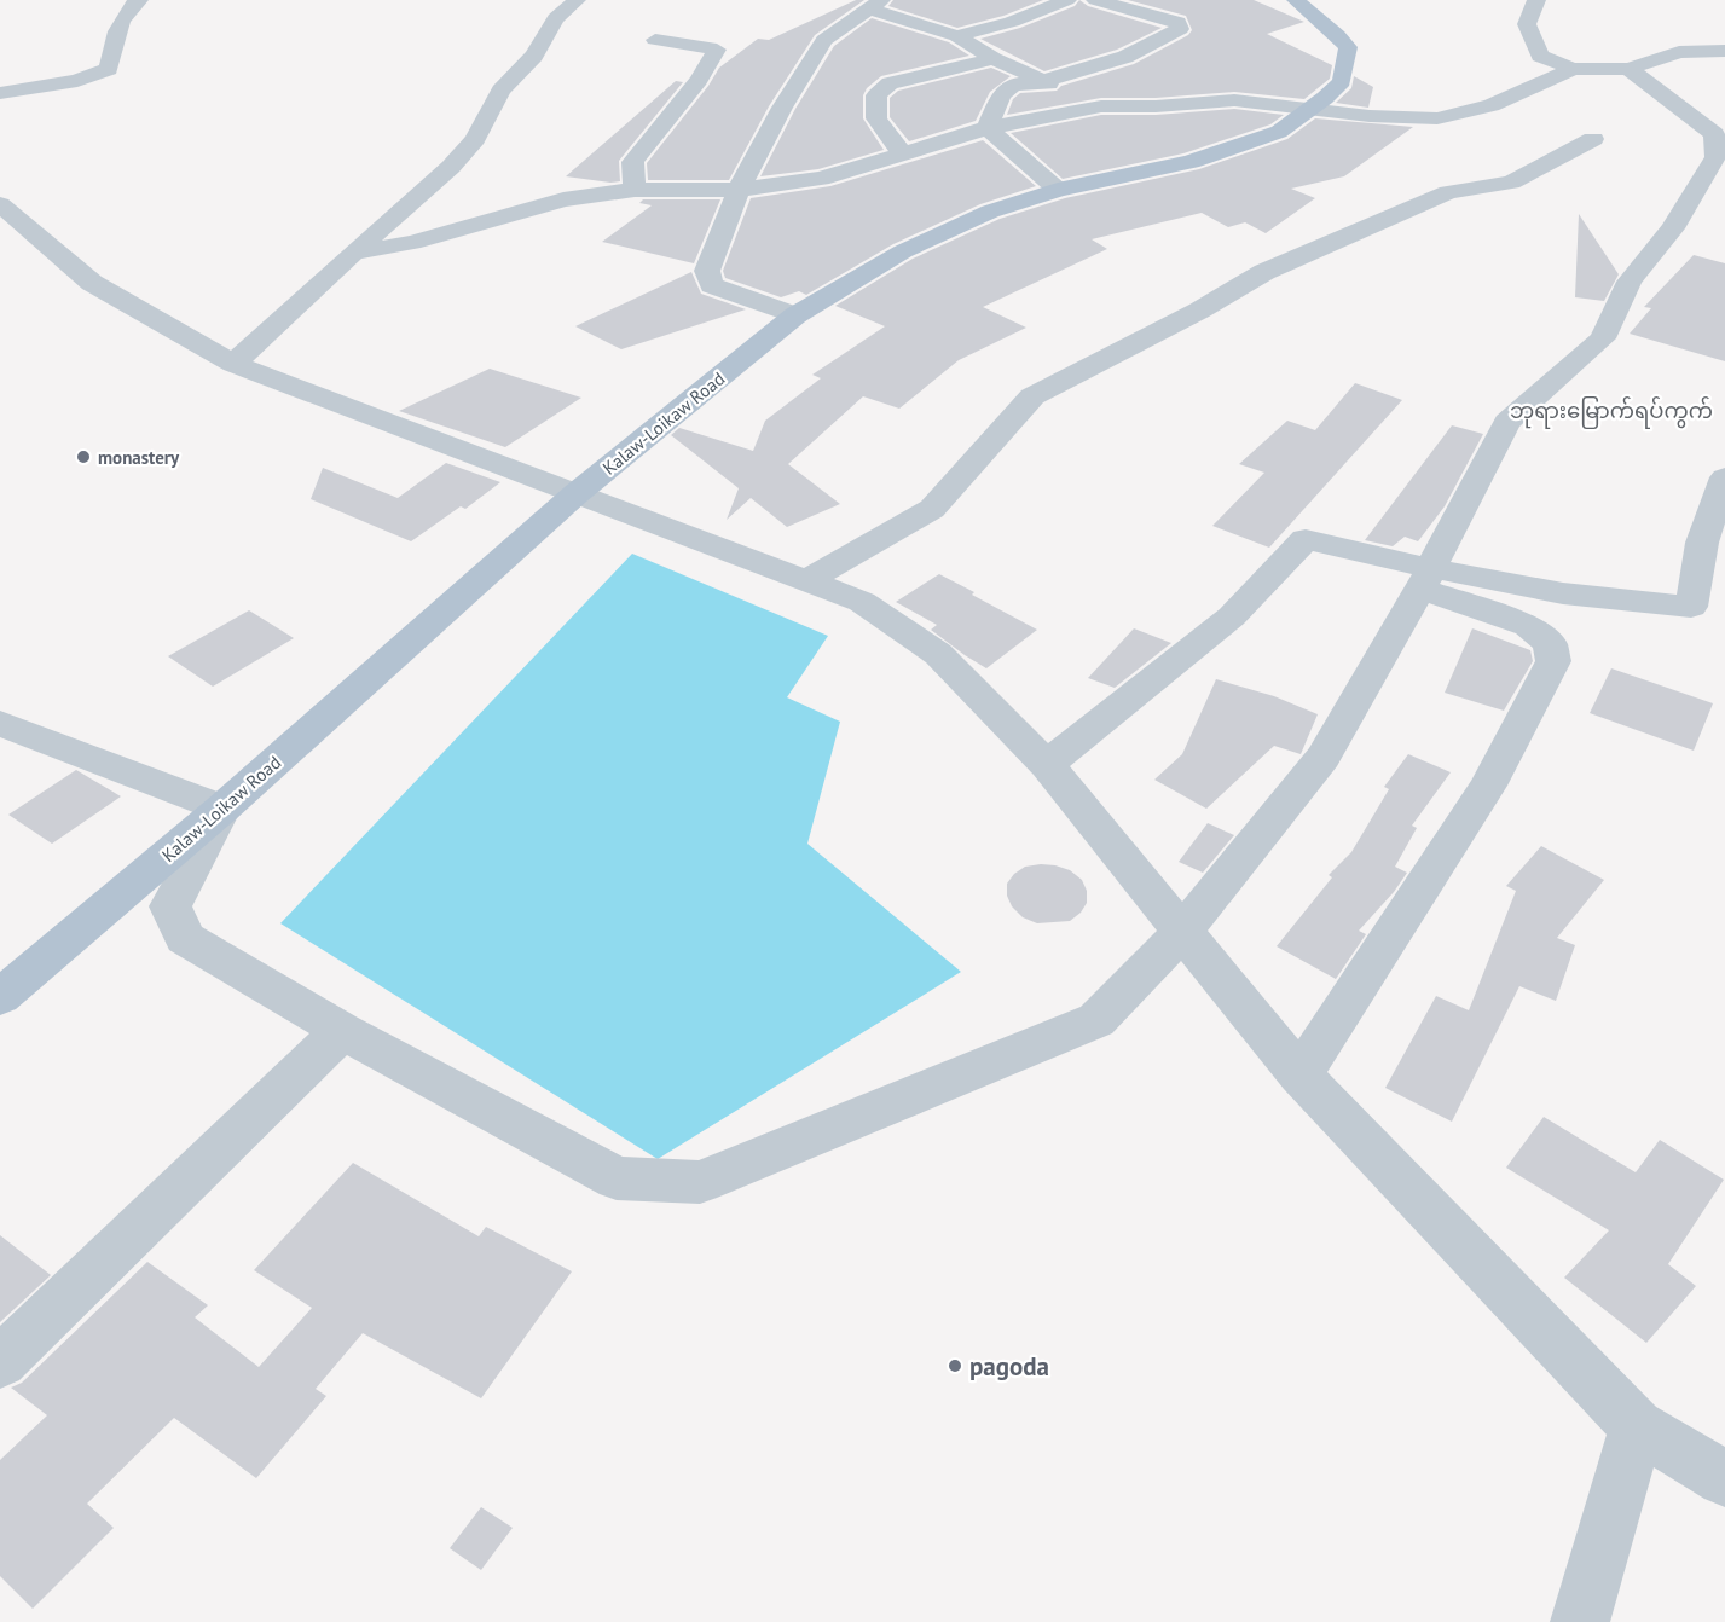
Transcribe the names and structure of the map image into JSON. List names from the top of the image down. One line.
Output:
{"streets":{"main road":["Kalaw-Loikaw Road"]},"districts":["ဘုရားမြောက်ရပ်ကွက်"],"places":["monastery","pagoda"]}
